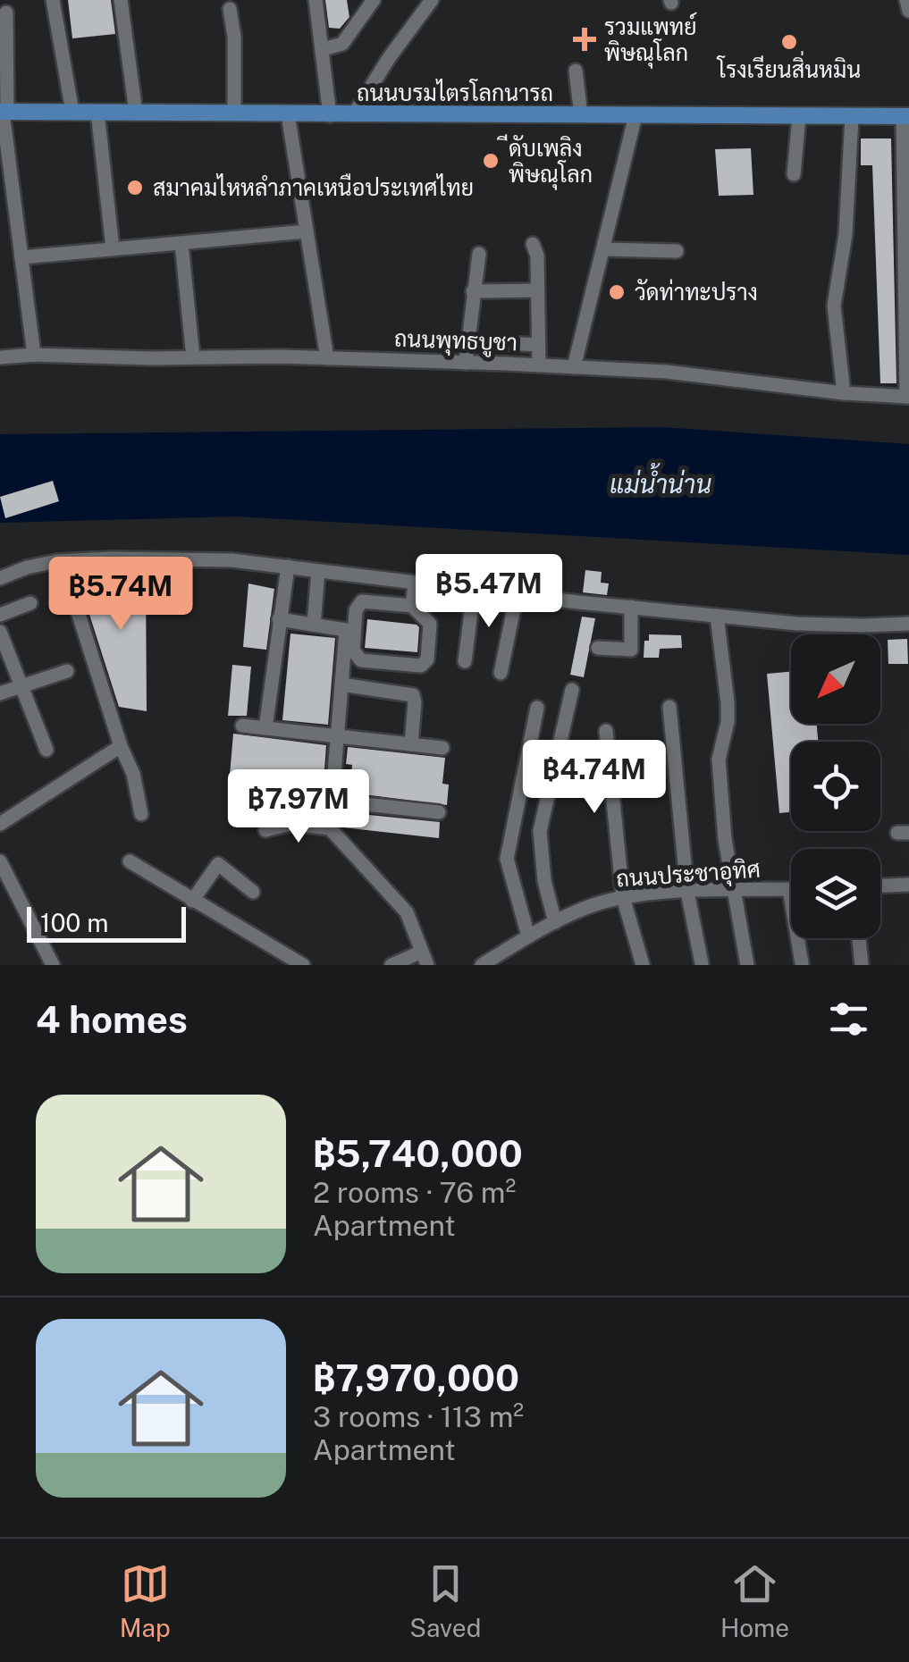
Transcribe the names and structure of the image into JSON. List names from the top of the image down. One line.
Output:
{"streets":{"main road":["ถนนบรมไตรโลกนารถ"],"street":["ถนนพุทธบูชา","ถนนประชาอุทิศ"]},"water":["แม่น้ำน่าน"],"places":{"health":["รวมแพทย์ พิษณุโลก"],"other":["โรงเรียนสิ่นหมิน","ีดับเพลิง พิษณุโลก","สมาคมไหหลำภาคเหนือประเทศไทย","วัดท่าทะปราง"]},"scale_bar":"100 m","north":"bottom left","page":{"price":["฿5.47M","฿5.74M","฿4.74M","฿7.97M"],"scale":"100 m","heading":"4 homes","list":[{"name":"฿5,740,000","note":"2 rooms · 76 m² · Apartment"},{"name":"฿7,970,000","note":"3 rooms · 113 m² · Apartment"}],"tabs":["Map","Saved","Home"]}}
